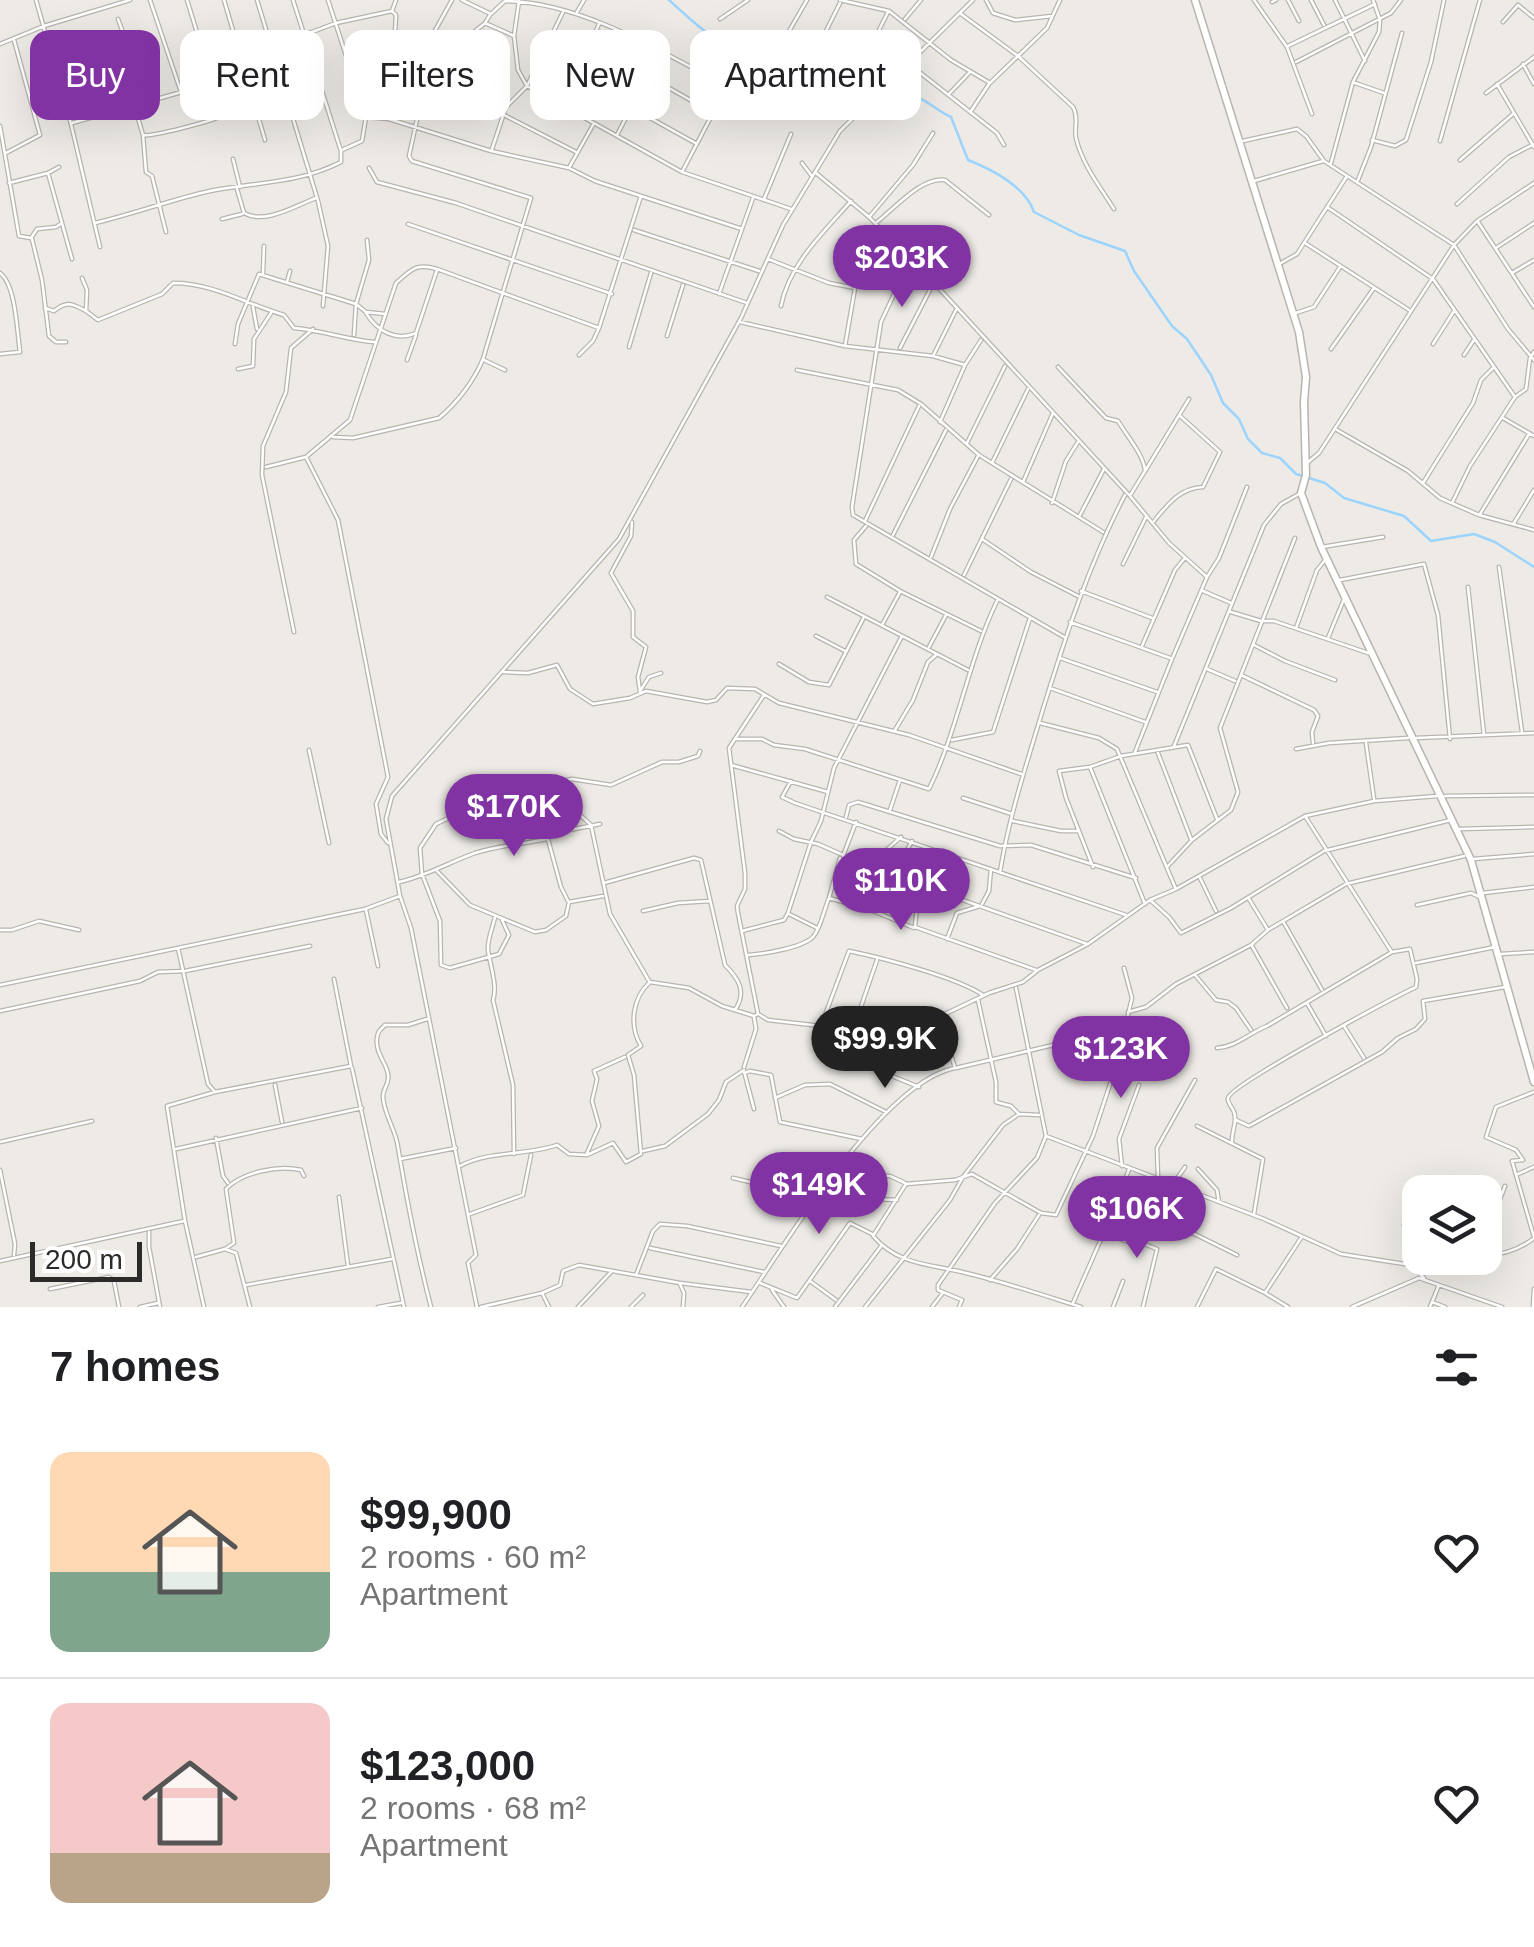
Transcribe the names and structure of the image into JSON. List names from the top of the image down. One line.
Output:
{"scale_bar":"200 m","page":{"chip":["Buy","Rent","Filters","New","Apartment"],"price":["$203K","$170K","$110K","$99.9K","$123K","$149K","$106K"],"scale":"200 m","heading":"7 homes","list":[{"name":"$99,900","note":"2 rooms · 60 m² · Apartment"},{"name":"$123,000","note":"2 rooms · 68 m² · Apartment"}]}}
